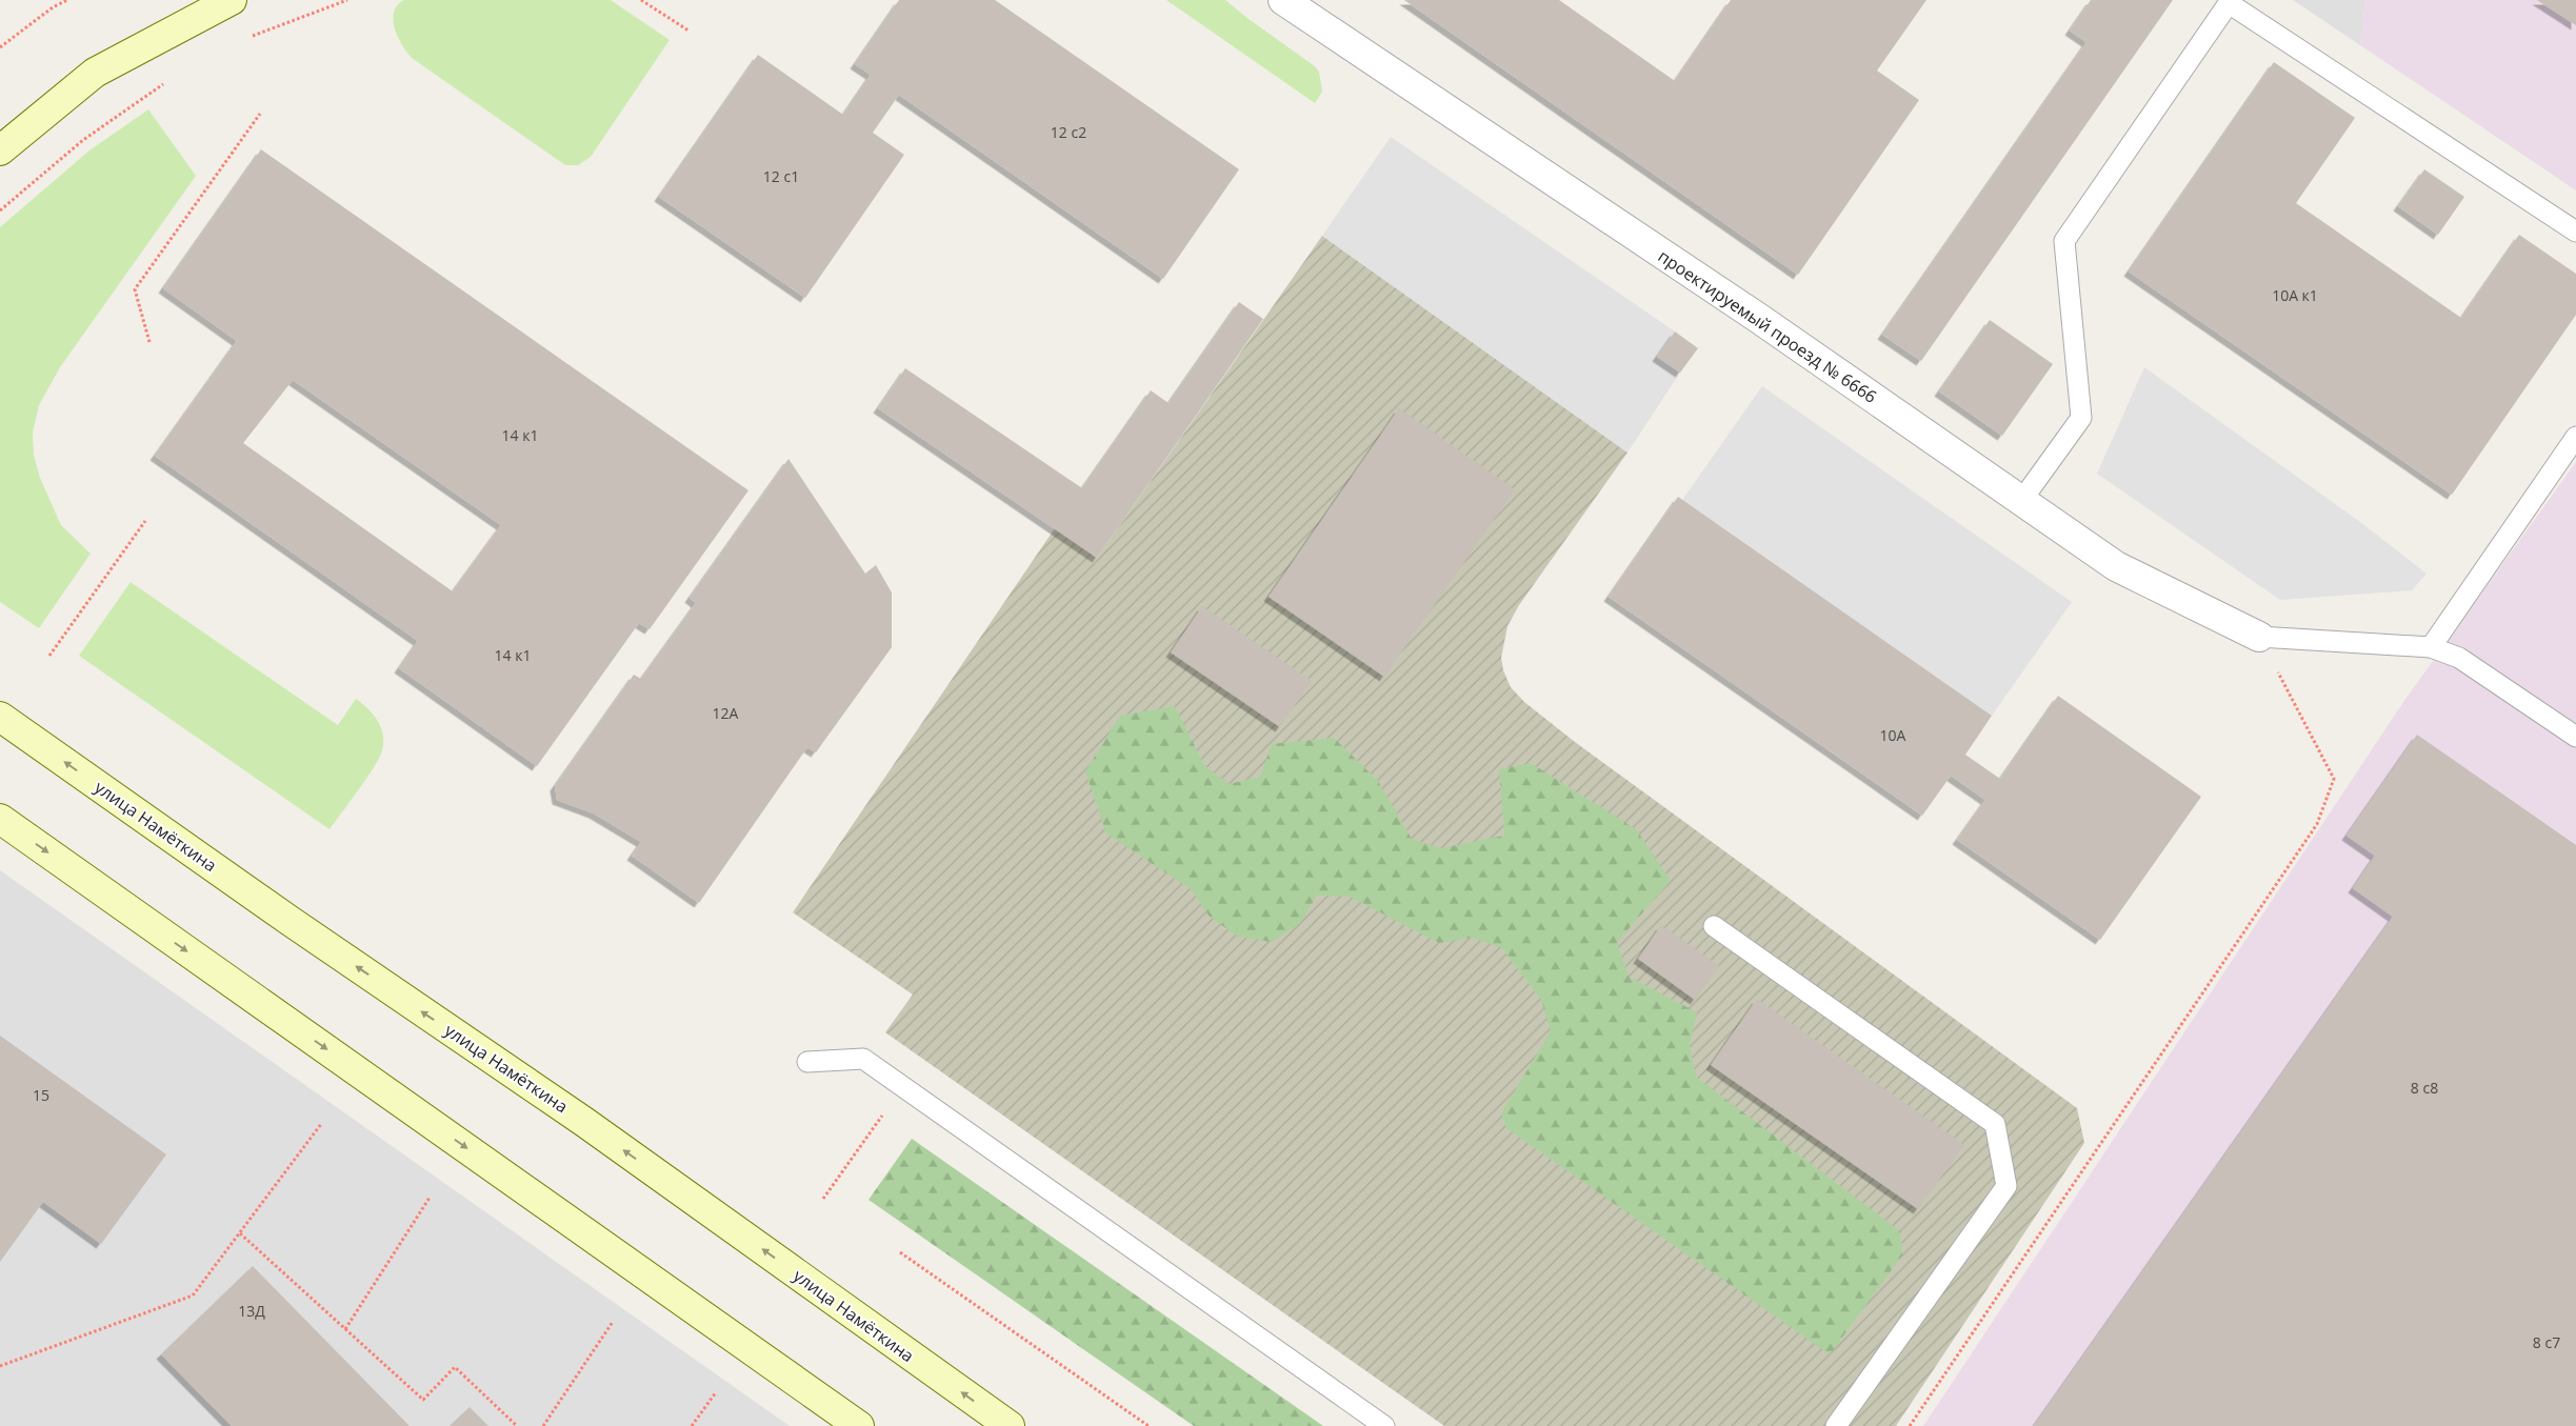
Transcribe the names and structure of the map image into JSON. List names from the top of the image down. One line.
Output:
{"streets":{"main road":["улица Намёткина"],"street":["проектируемый проезд № 6666"]},"house_numbers":["12 с2","12 с1","10А к1","14 к1","14 к1","12А","10А","8 с8","15","13Д","8 с7"]}
